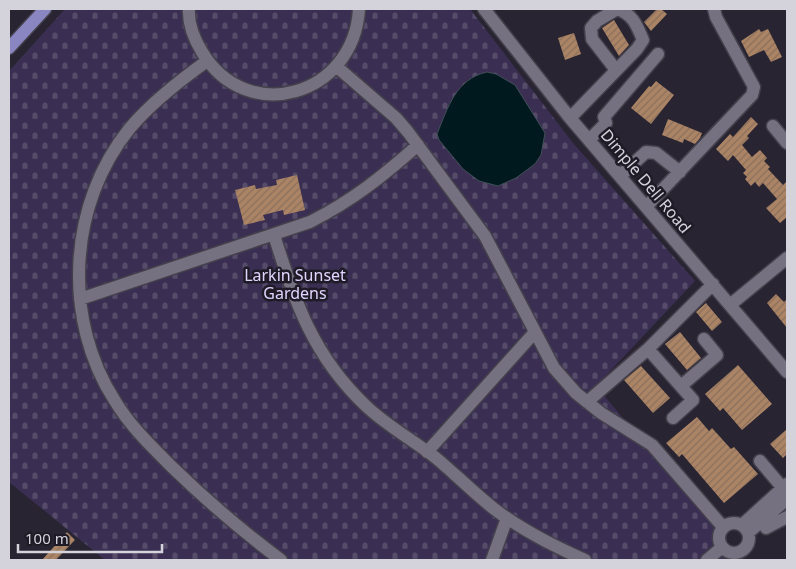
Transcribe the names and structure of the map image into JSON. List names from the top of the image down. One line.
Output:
{"streets":{"street":["Dimple Dell Road"]},"parks":["Larkin Sunset Gardens"],"scale_bar":"100 m"}
